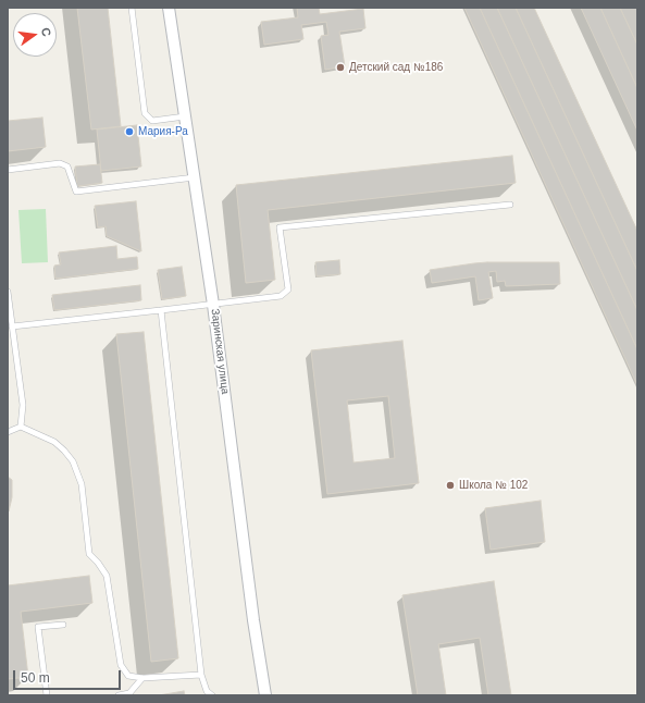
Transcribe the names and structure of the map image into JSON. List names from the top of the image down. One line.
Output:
{"streets":{"street":["Заринская улица"]},"places":["Детский сад №186","Мария-Ра","Школа № 102"],"scale_bar":"50 m","north":"right"}
